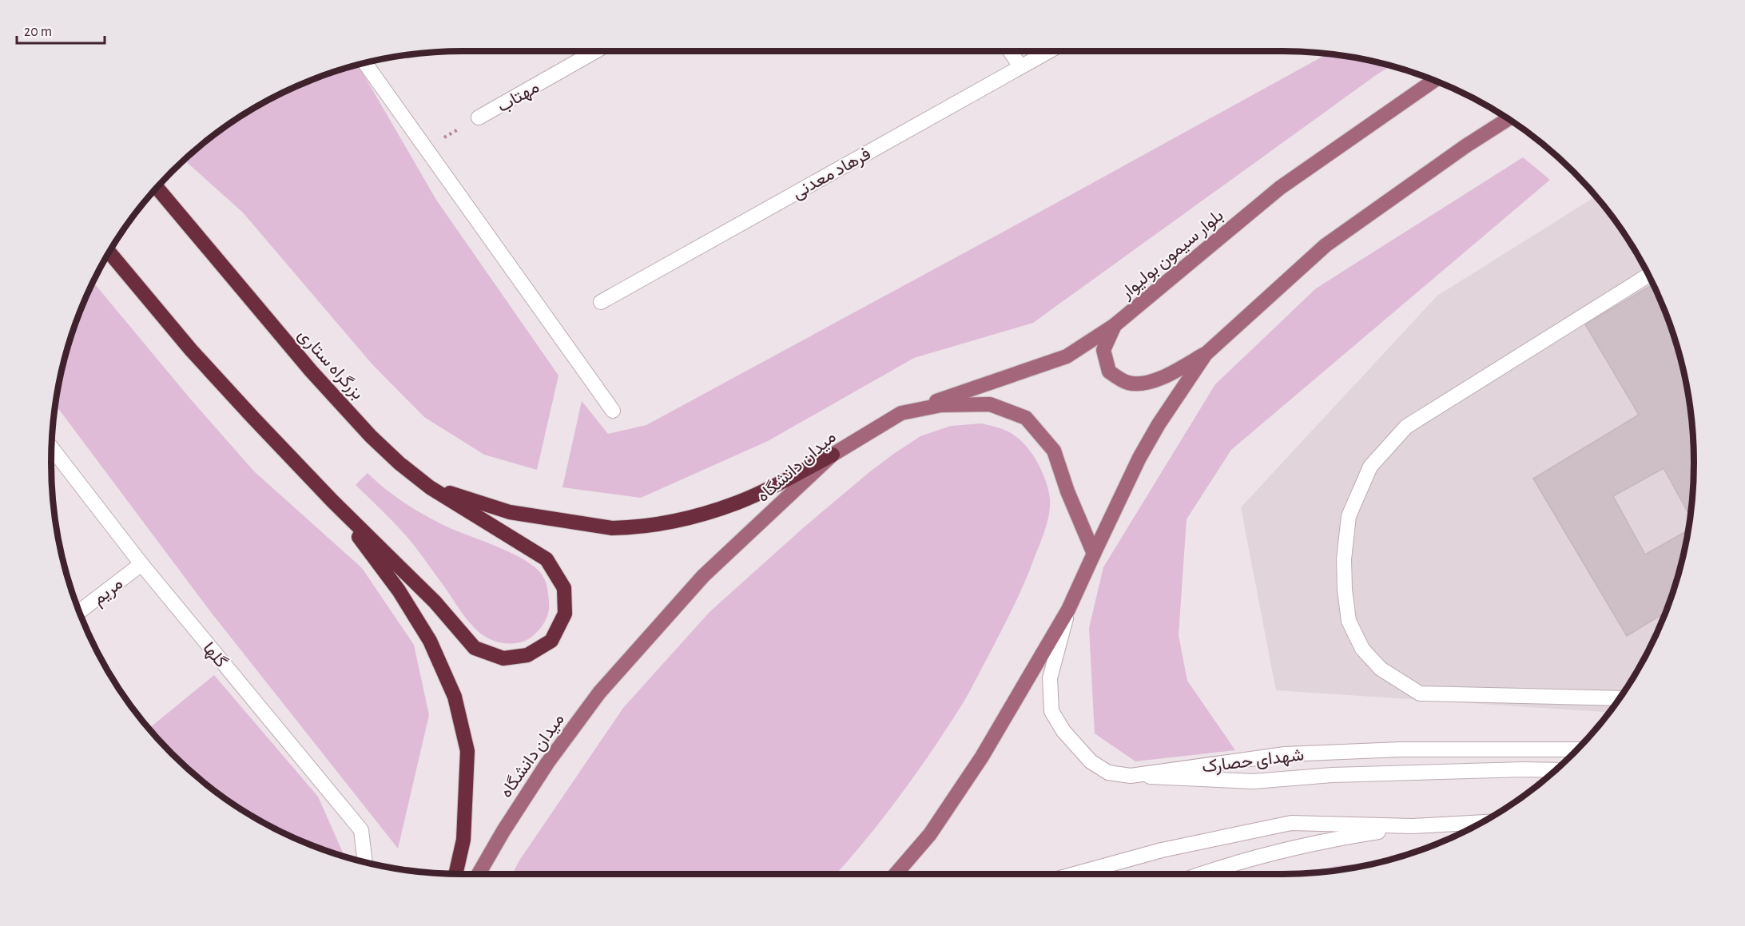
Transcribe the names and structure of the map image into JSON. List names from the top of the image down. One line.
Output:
{"streets":{"highway":["بزرگراه ستاری"],"main road":["بلوار سیمون بولیوار","میدان دانشگاه"],"street":["مهتاب","فرهاد معدنی","مریم","گلها","شهدای حصارک"]},"crossings":[["بلوار سیمون بولیوار","میدان دانشگاه"],["مریم","گلها"]],"scale_bar":"20 m"}
